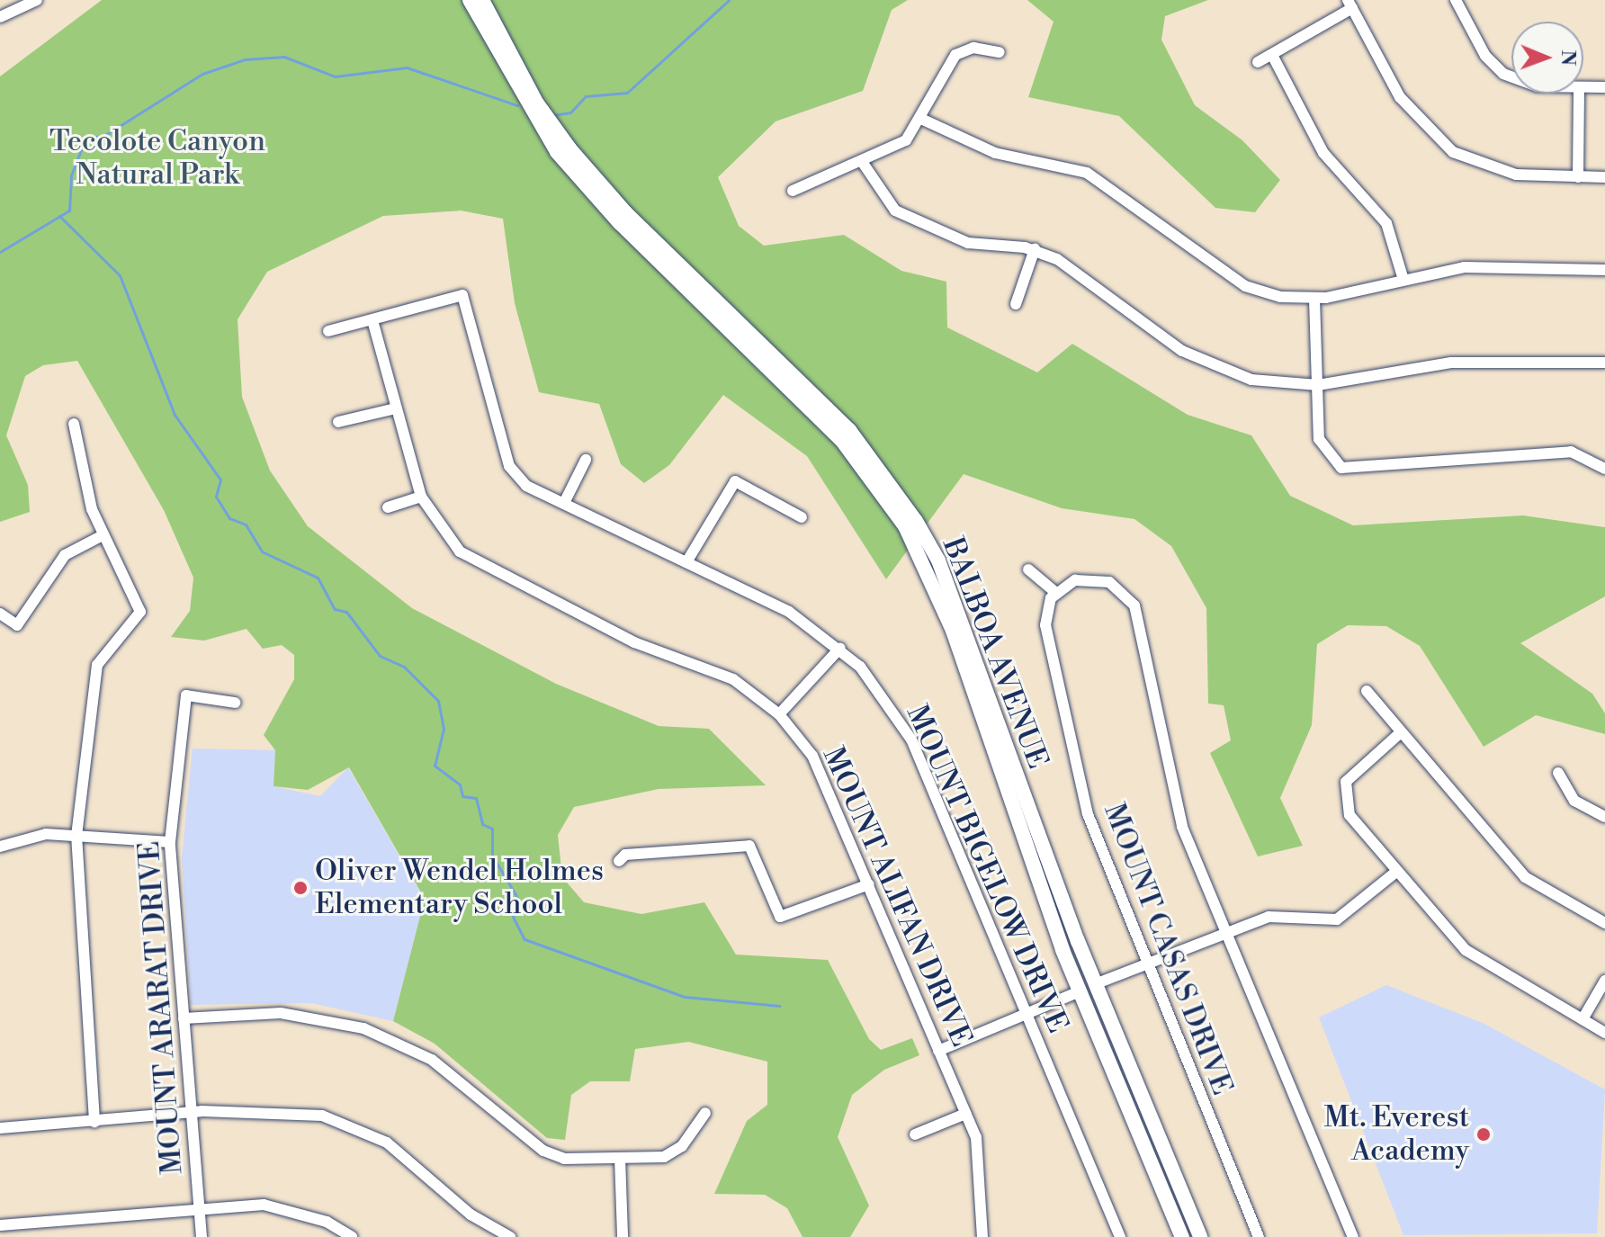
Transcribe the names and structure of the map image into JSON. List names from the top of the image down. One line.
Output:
{"streets":{"main road":["BALBOA AVENUE"],"street":["MOUNT BIGELOW DRIVE","MOUNT ALIFAN DRIVE","MOUNT CASAS DRIVE","MOUNT ARARAT DRIVE"]},"crossings":[["MOUNT BIGELOW DRIVE","MOUNT ALIFAN DRIVE"]],"parks":["Tecolote Canyon Natural Park"],"places":["Oliver Wendel Holmes Elementary School","Mt. Everest Academy"],"north":"right"}
